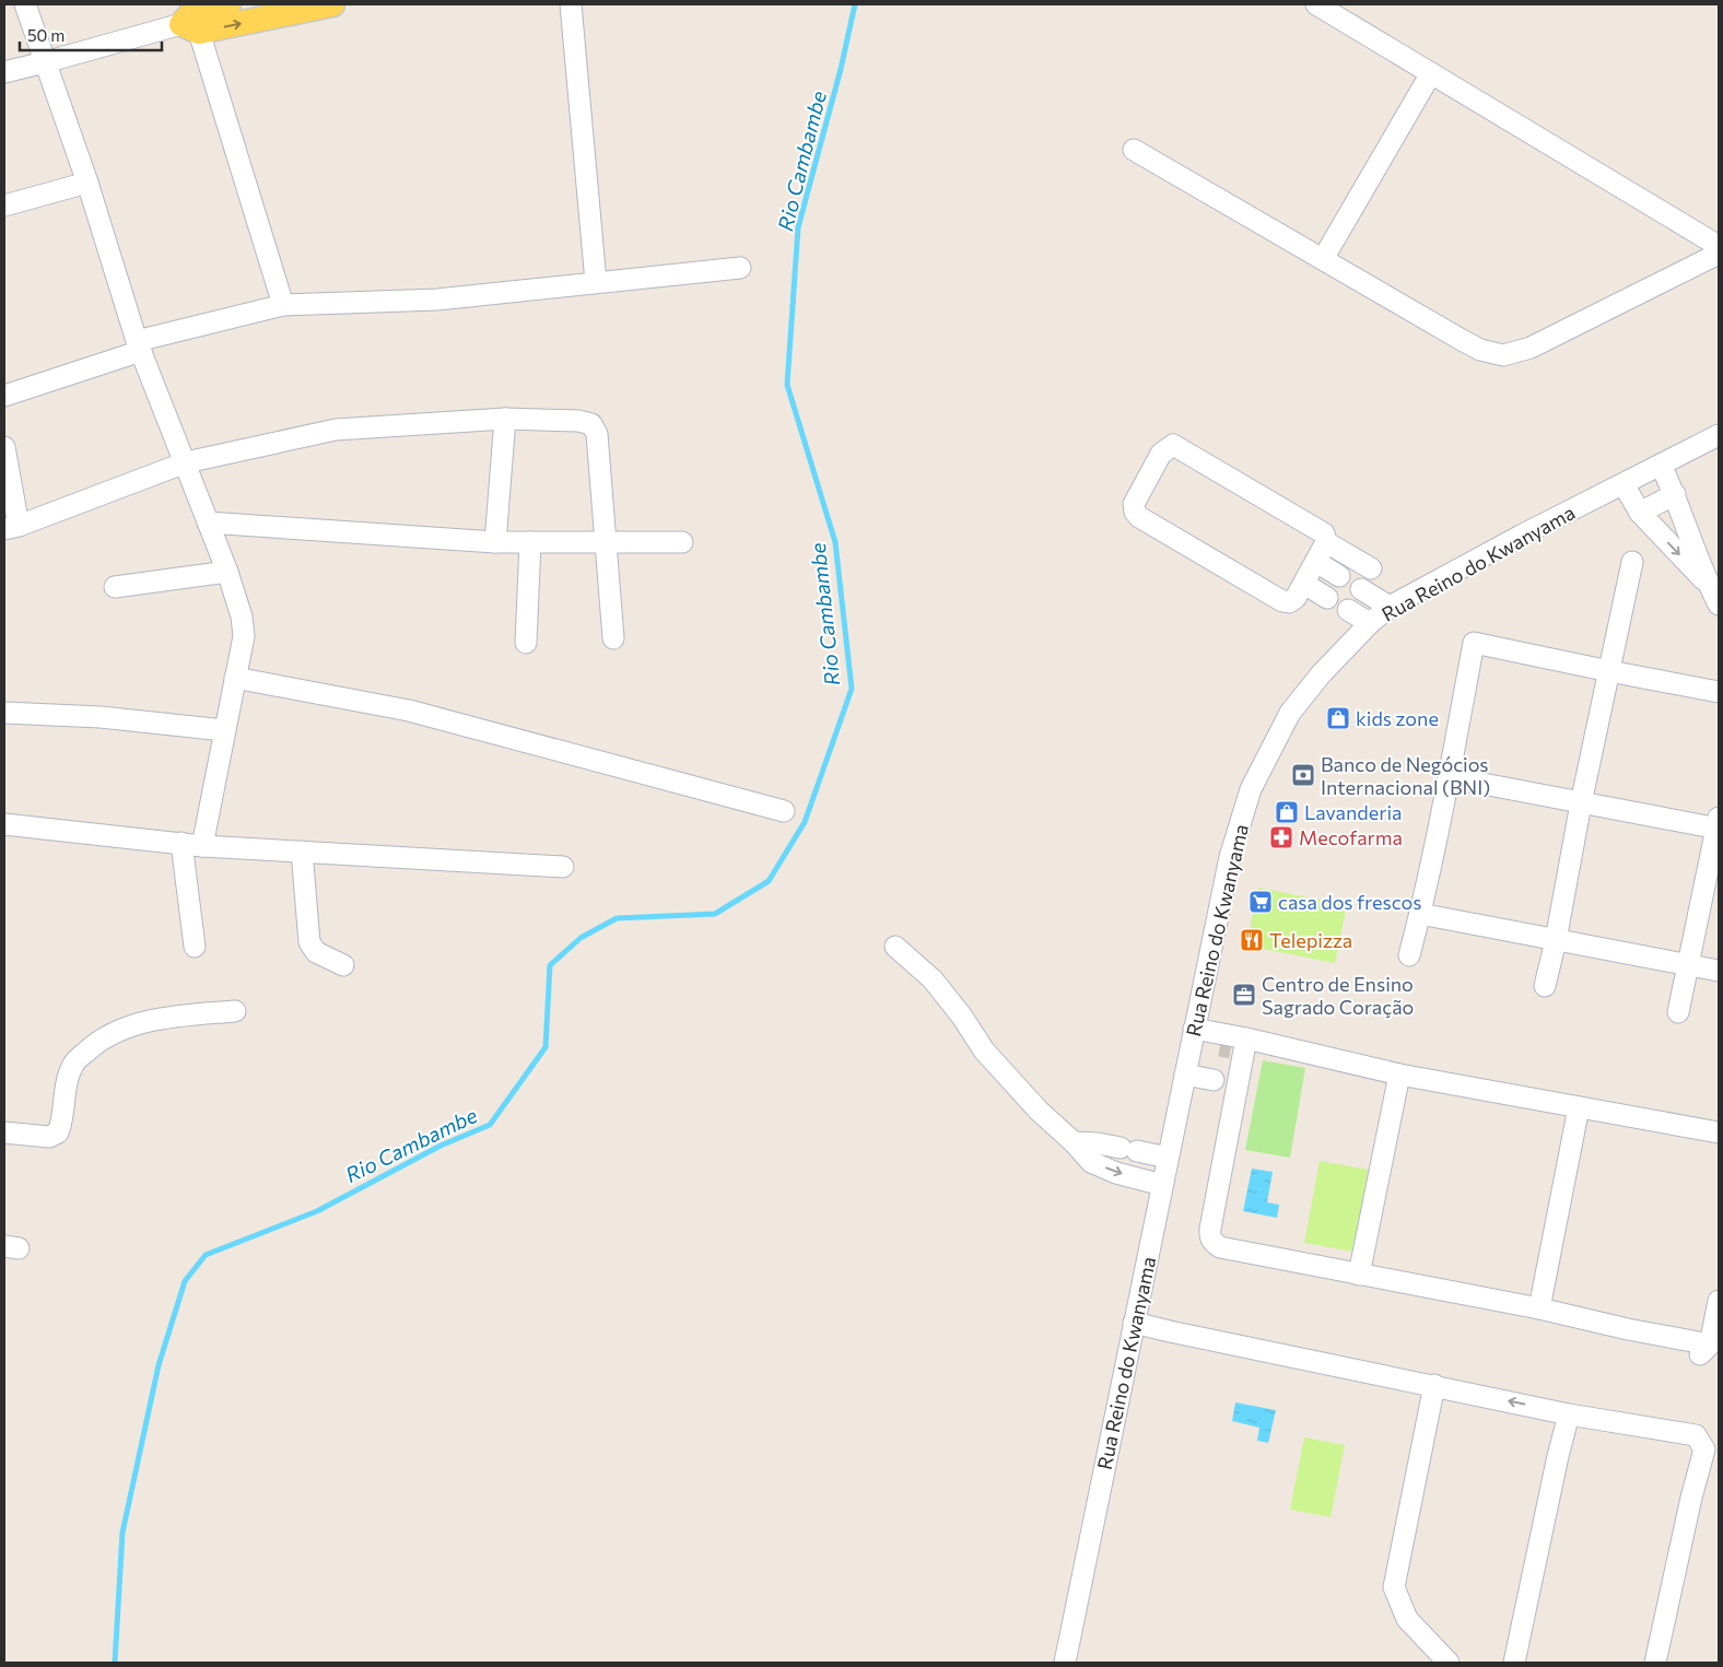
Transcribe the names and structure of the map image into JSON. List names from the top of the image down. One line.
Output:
{"streets":{"street":["Rua Reino do Kwanyama"]},"water":["Rio Cambambe"],"places":{"shop":["kids zone","Lavanderia"],"bank":["Banco de Negócios Internacional (BNI)"],"pharmacy":["Mecofarma"],"supermarket":["casa dos frescos"],"restaurant":["Telepizza"],"office":["Centro de Ensino Sagrado Coração"]},"scale_bar":"50 m"}
